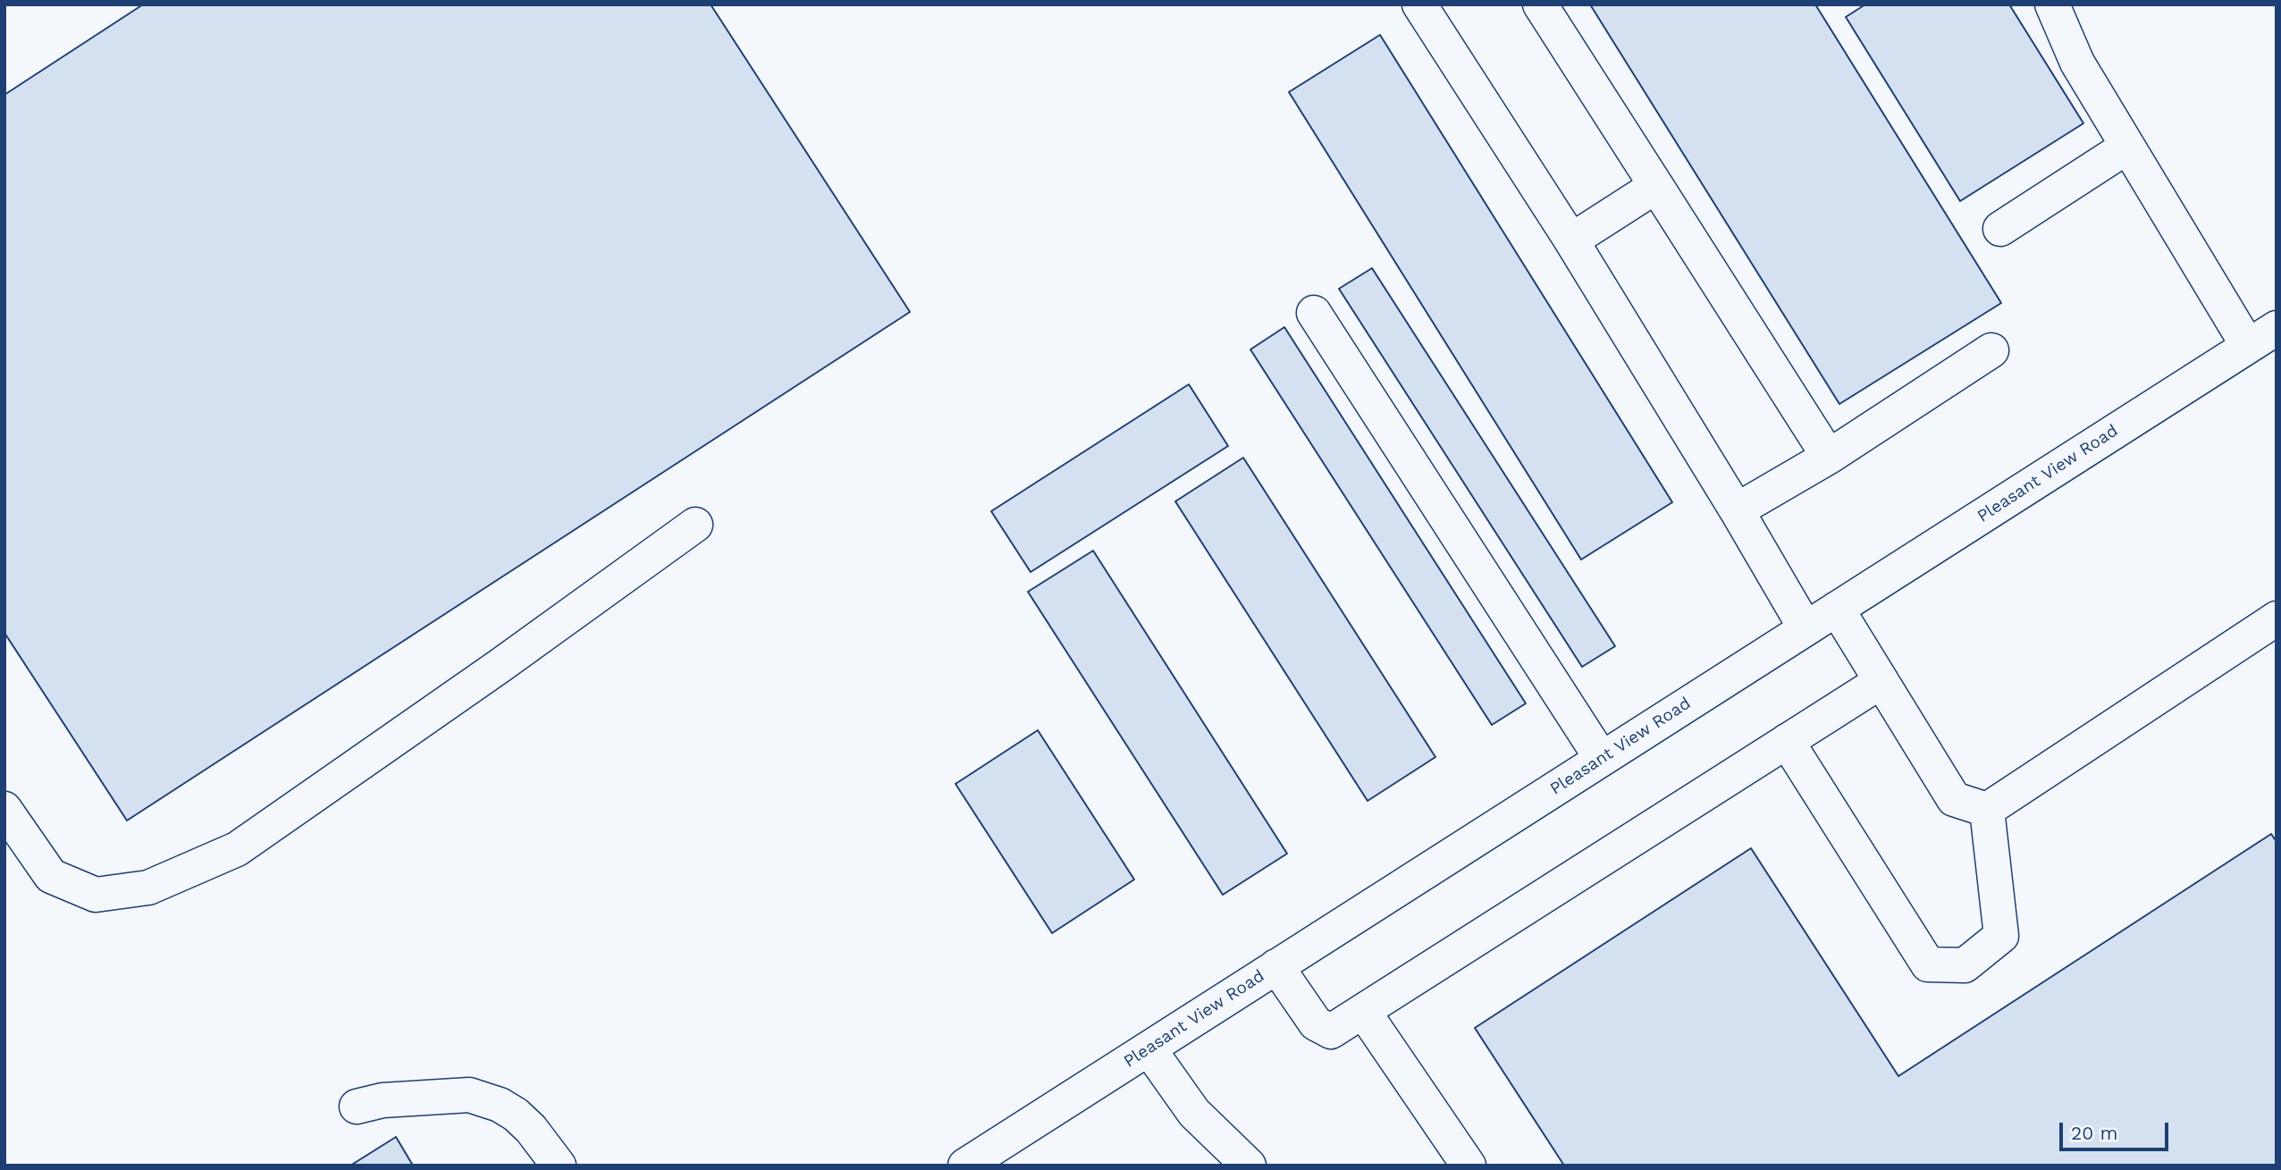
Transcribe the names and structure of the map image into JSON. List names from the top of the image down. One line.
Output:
{"streets":{"street":["Pleasant View Road"]},"scale_bar":"20 m"}
